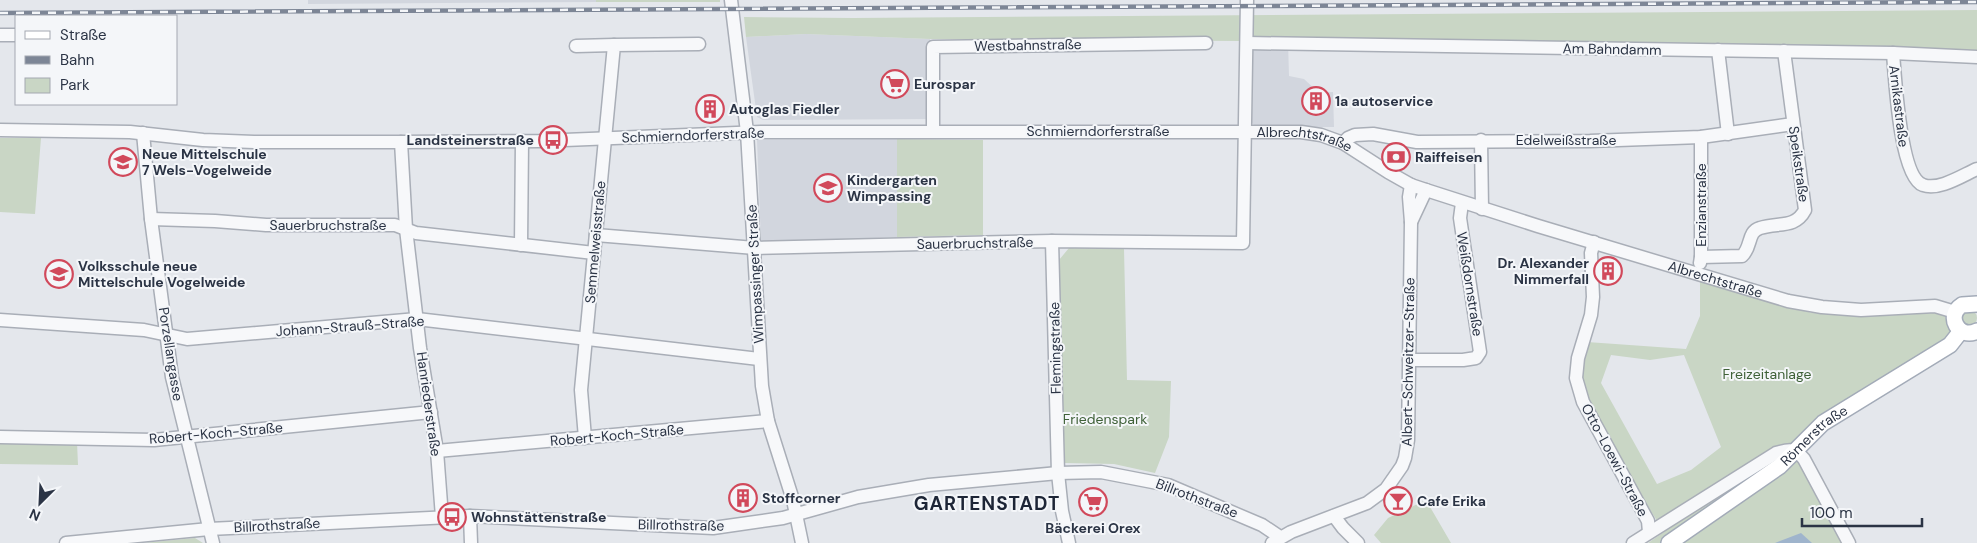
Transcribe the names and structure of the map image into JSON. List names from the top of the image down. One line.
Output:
{"streets":{"main road":["Römerstraße"],"street":["Westbahnstraße","Am Bahndamm","Arnikastraße","Schmierndorferstraße","Edelweißstraße","Albrechtstraße","Speikstraße","Enzianstraße","Sauerbruchstraße","Semmelweisstraße","Wimpassinger Straße","Weißdornstraße","Johann-Strauß-Straße","Flemingstraße","Porzellangasse","Albert-Schweitzer-Straße","Hanriederstraße","Robert-Koch-Straße","Otto-Loewi-Straße","Billrothstraße"]},"crossings":[["Westbahnstraße","Schmierndorferstraße"],["Am Bahndamm","Arnikastraße"],["Am Bahndamm","Albrechtstraße"],["Am Bahndamm","Speikstraße"],["Schmierndorferstraße","Albrechtstraße"],["Schmierndorferstraße","Sauerbruchstraße"],["Schmierndorferstraße","Semmelweisstraße"],["Schmierndorferstraße","Wimpassinger Straße"],["Schmierndorferstraße","Porzellangasse"],["Schmierndorferstraße","Hanriederstraße"],["Edelweißstraße","Albrechtstraße"],["Edelweißstraße","Speikstraße"],["Edelweißstraße","Enzianstraße"],["Albrechtstraße","Enzianstraße"],["Albrechtstraße","Sauerbruchstraße"],["Albrechtstraße","Weißdornstraße"],["Albrechtstraße","Albert-Schweitzer-Straße"],["Albrechtstraße","Otto-Loewi-Straße"],["Speikstraße","Enzianstraße"],["Sauerbruchstraße","Semmelweisstraße"],["Sauerbruchstraße","Wimpassinger Straße"],["Sauerbruchstraße","Flemingstraße"],["Sauerbruchstraße","Porzellangasse"],["Sauerbruchstraße","Hanriederstraße"],["Semmelweisstraße","Johann-Strauß-Straße"],["Semmelweisstraße","Robert-Koch-Straße"],["Wimpassinger Straße","Johann-Strauß-Straße"],["Wimpassinger Straße","Robert-Koch-Straße"],["Wimpassinger Straße","Billrothstraße"],["Weißdornstraße","Albert-Schweitzer-Straße"],["Johann-Strauß-Straße","Porzellangasse"],["Johann-Strauß-Straße","Hanriederstraße"],["Flemingstraße","Billrothstraße"],["Porzellangasse","Robert-Koch-Straße"],["Porzellangasse","Billrothstraße"],["Albert-Schweitzer-Straße","Billrothstraße"],["Hanriederstraße","Robert-Koch-Straße"],["Hanriederstraße","Billrothstraße"],["Römerstraße","Otto-Loewi-Straße"]],"districts":["GARTENSTADT"],"parks":["Freizeitanlage","Friedenspark"],"places":{"supermarket":["Eurospar","Bäckerei Orex"],"building":["1a autoservice","Autoglas Fiedler","Dr. Alexander Nimmerfall","Stoffcorner"],"bus stop":["Landsteinerstraße","Wohnstättenstraße"],"bank":["Raiffeisen"],"school or university":["Neue Mittelschule 7 Wels-Vogelweide","Kindergarten Wimpassing","Volksschule neue Mittelschule Vogelweide"],"bar":["Cafe Erika"]},"legend":["Straße","Bahn","Park"],"scale_bar":"100 m","north":"bottom left"}
